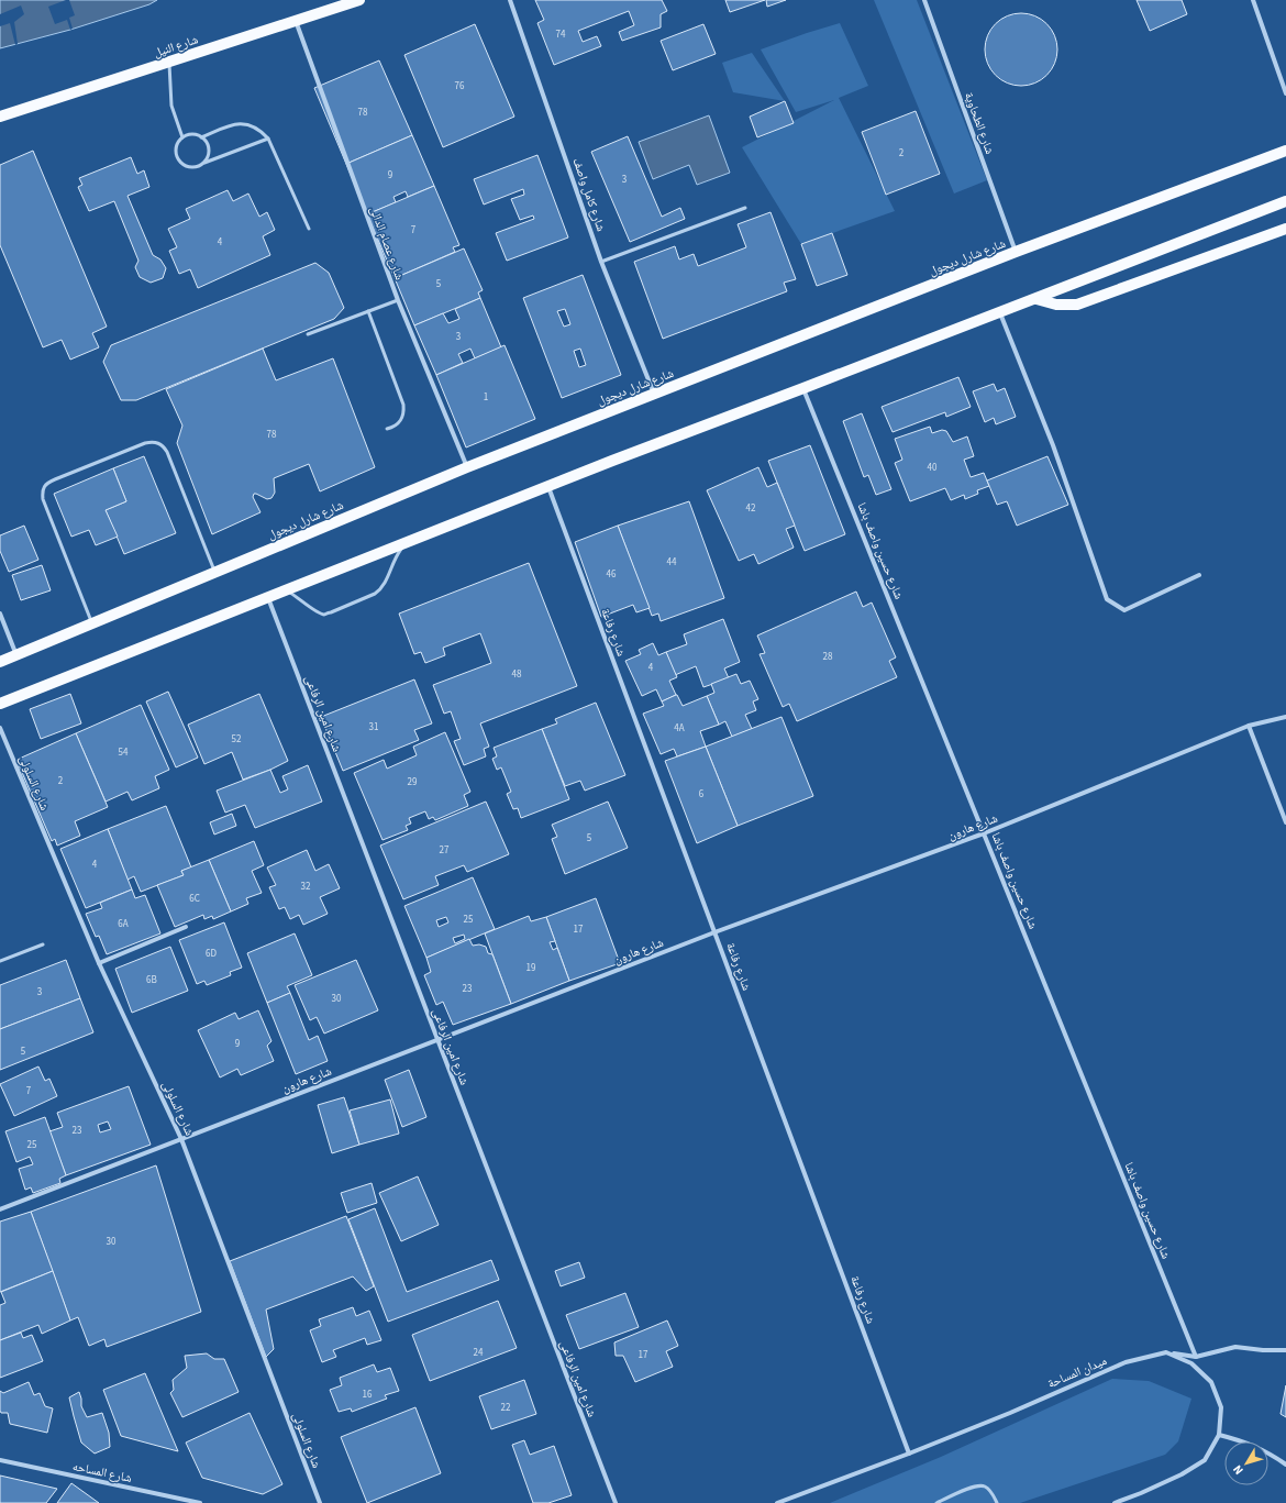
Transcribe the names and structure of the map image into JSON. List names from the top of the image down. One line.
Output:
{"streets":{"main road":["شارع النيل","شارع شارل ديجول"],"street":["شارع الطحاوية","شارع كامل واصف","شارع عصام الدالى","شارع حسين واصف باشا","شارع رفاعة","شارع امين الرفاعى","شارع السلولى","شارع هارون","ميدان المساحة","شارع المساحه"]},"crossings":[["شارع النيل","شارع عصام الدالى"],["شارع الطحاوية","شارع شارل ديجول"],["شارع كامل واصف","شارع شارل ديجول"],["شارع عصام الدالى","شارع شارل ديجول"],["شارع حسين واصف باشا","شارع هارون"],["شارع رفاعة","شارع هارون"],["شارع رفاعة","ميدان المساحة"],["شارع امين الرفاعى","شارع هارون"],["شارع السلولى","شارع هارون"]],"house_numbers":["74","76","78","2","9","3","7","4","5","3","1","78","40","42","44","46","28","4","48","31","4A","52","54","2","29","6","5","27","4","32","6C","25","6A","17","6D","19","6B","23","3","30","9","5","7","23","25","30","24","17","16","22"],"north":"bottom left"}
